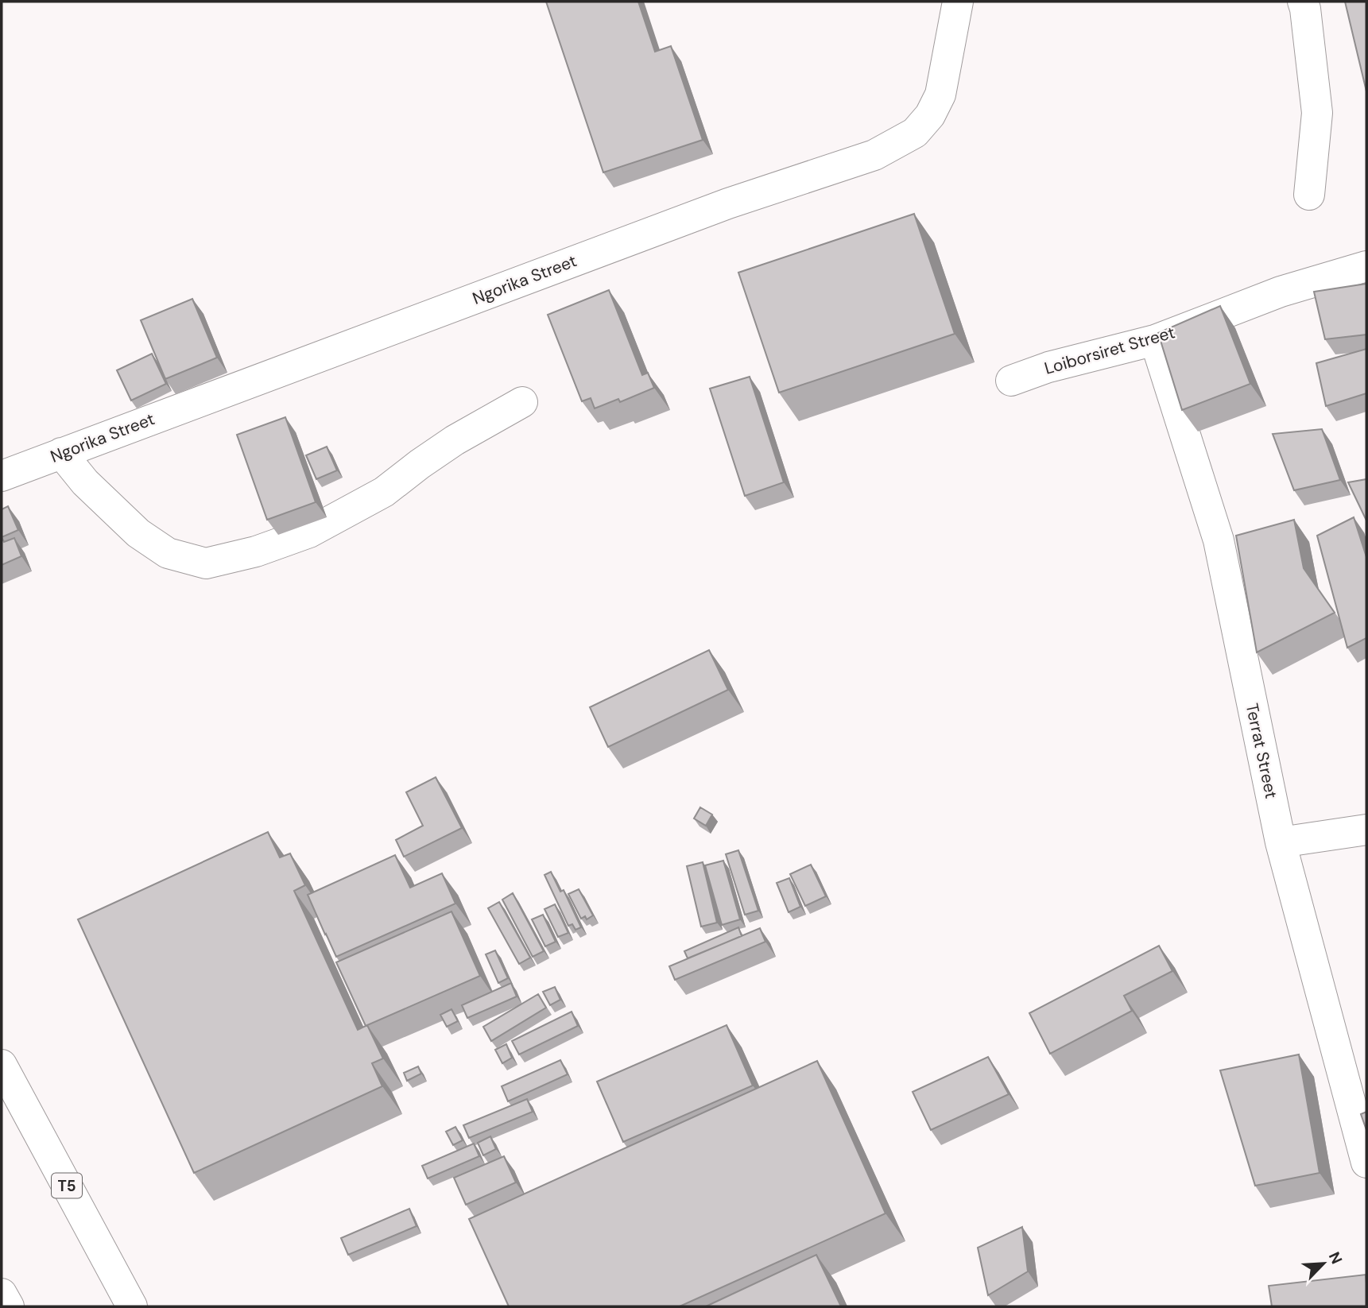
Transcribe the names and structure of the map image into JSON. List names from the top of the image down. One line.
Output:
{"streets":{"main road":["Ngorika Street","Loiborsiret Street","Terrat Street","T5"]},"crossings":[["Loiborsiret Street","Terrat Street"]],"north":"top right"}
